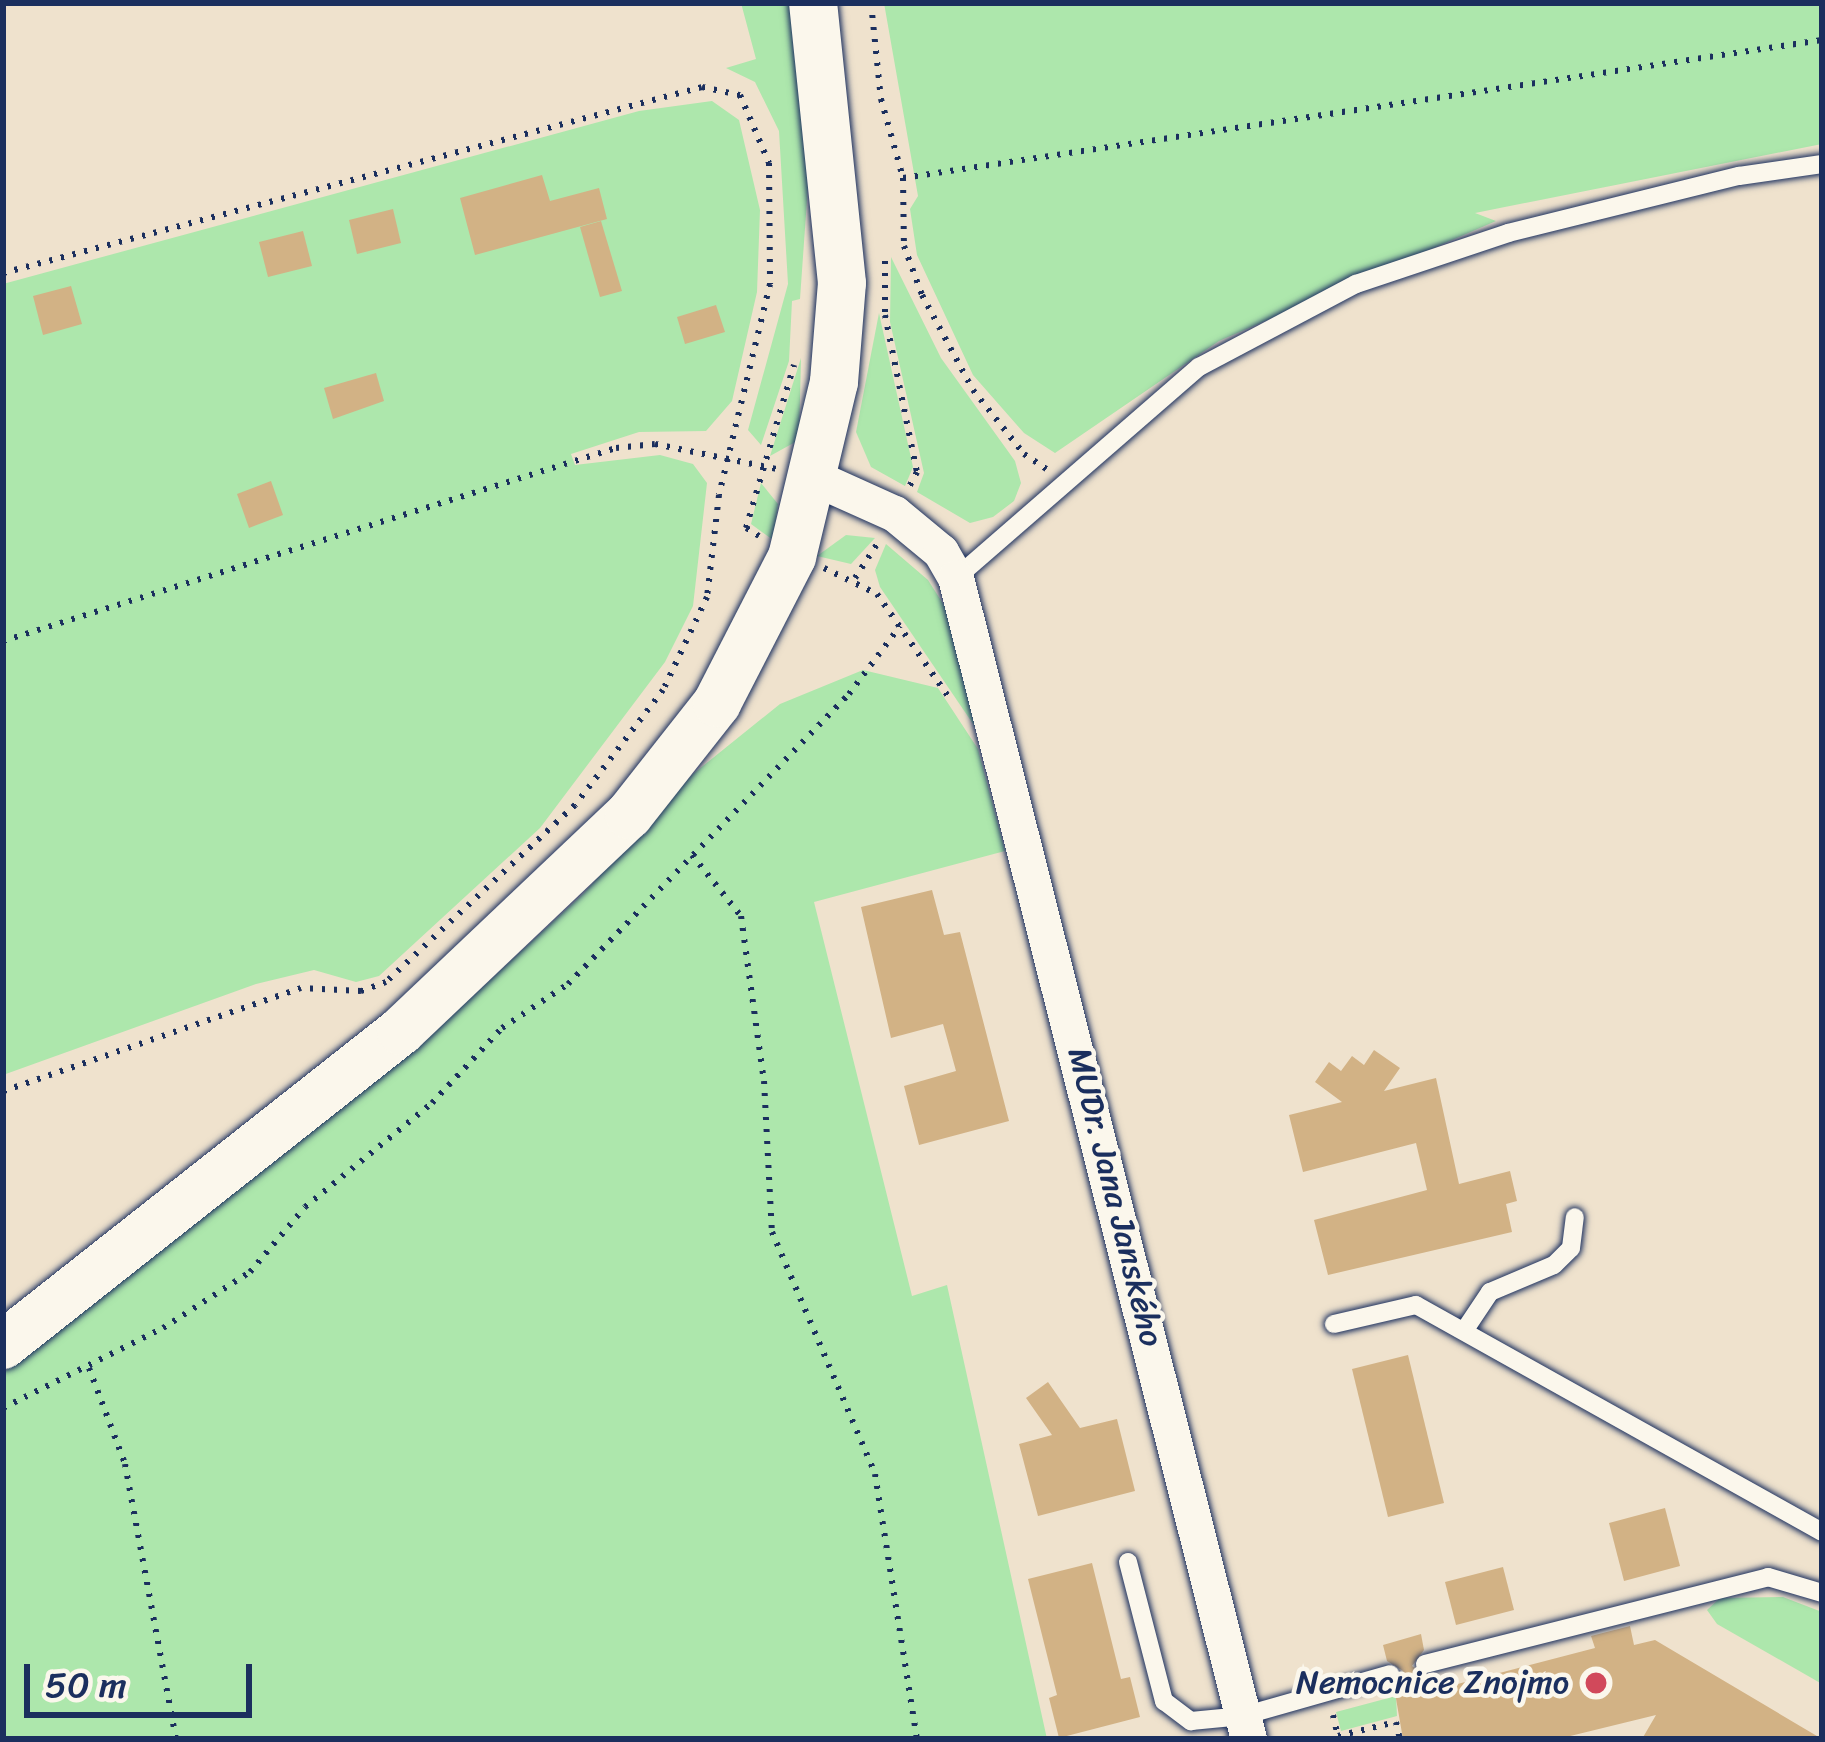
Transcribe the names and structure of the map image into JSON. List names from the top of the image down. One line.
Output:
{"streets":{"street":["MUDr. Jana Janského"]},"places":["Nemocnice Znojmo"],"scale_bar":"50 m"}
